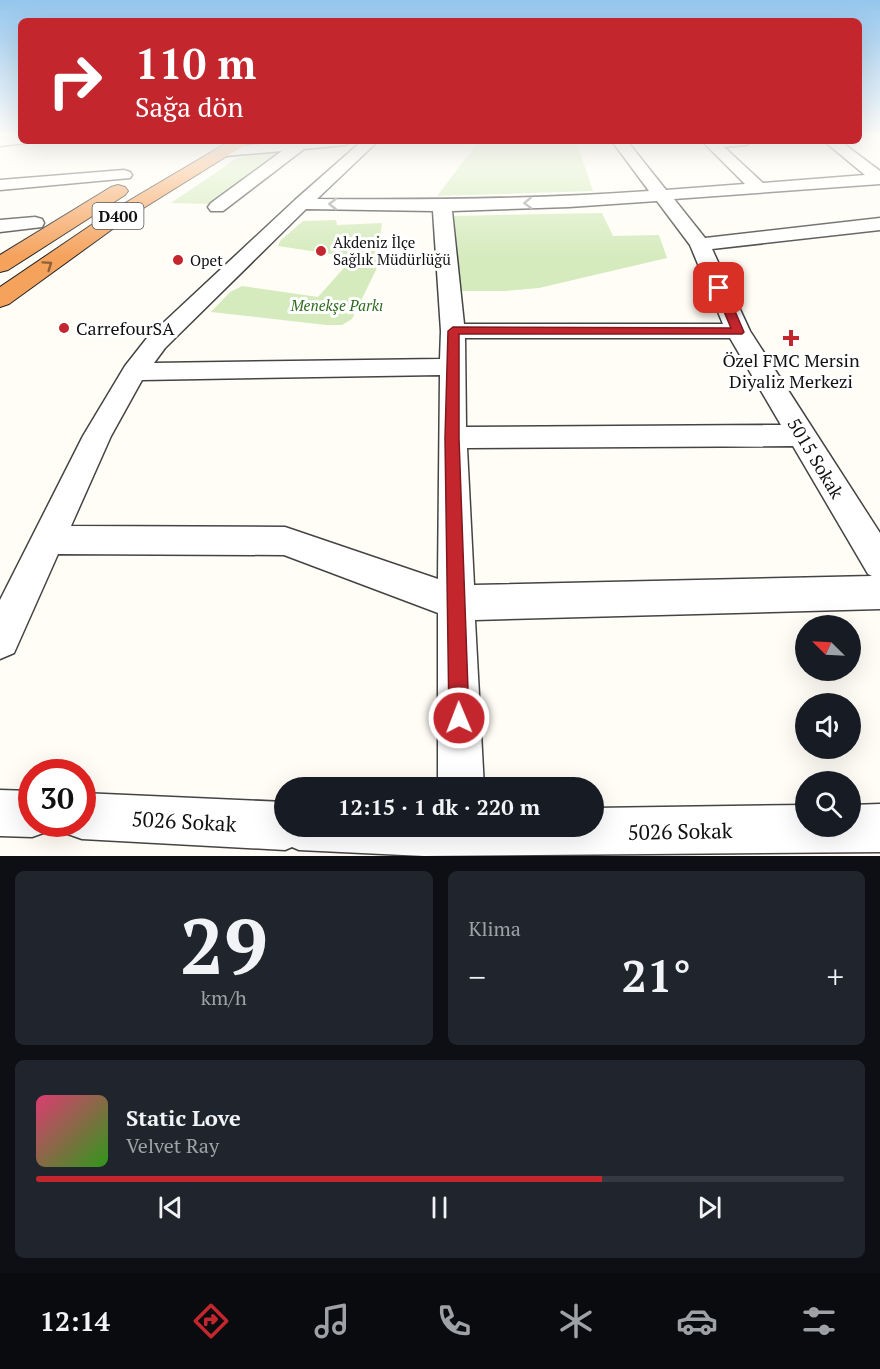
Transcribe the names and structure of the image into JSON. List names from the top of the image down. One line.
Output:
{"streets":{"highway":["D400"],"street":["5015 Sokak","5026 Sokak"]},"parks":["Menekşe Parkı"],"places":{"other":["Akdeniz İlçe Sağlık Müdürlüğü","Opet","CarrefourSA"],"health":["Özel FMC Mersin Diyaliz Merkezi"]},"north":"top left","page":{"turn":["110 m","Sağa dön"],"limit":"30","trip":"12:15 · 1 dk · 220 m","tile":[["29","km/h"],"Klima"],"heat":["−","21°","+"],"song":["Static Love","Velvet Ray"],"tabs":"12:14"}}
